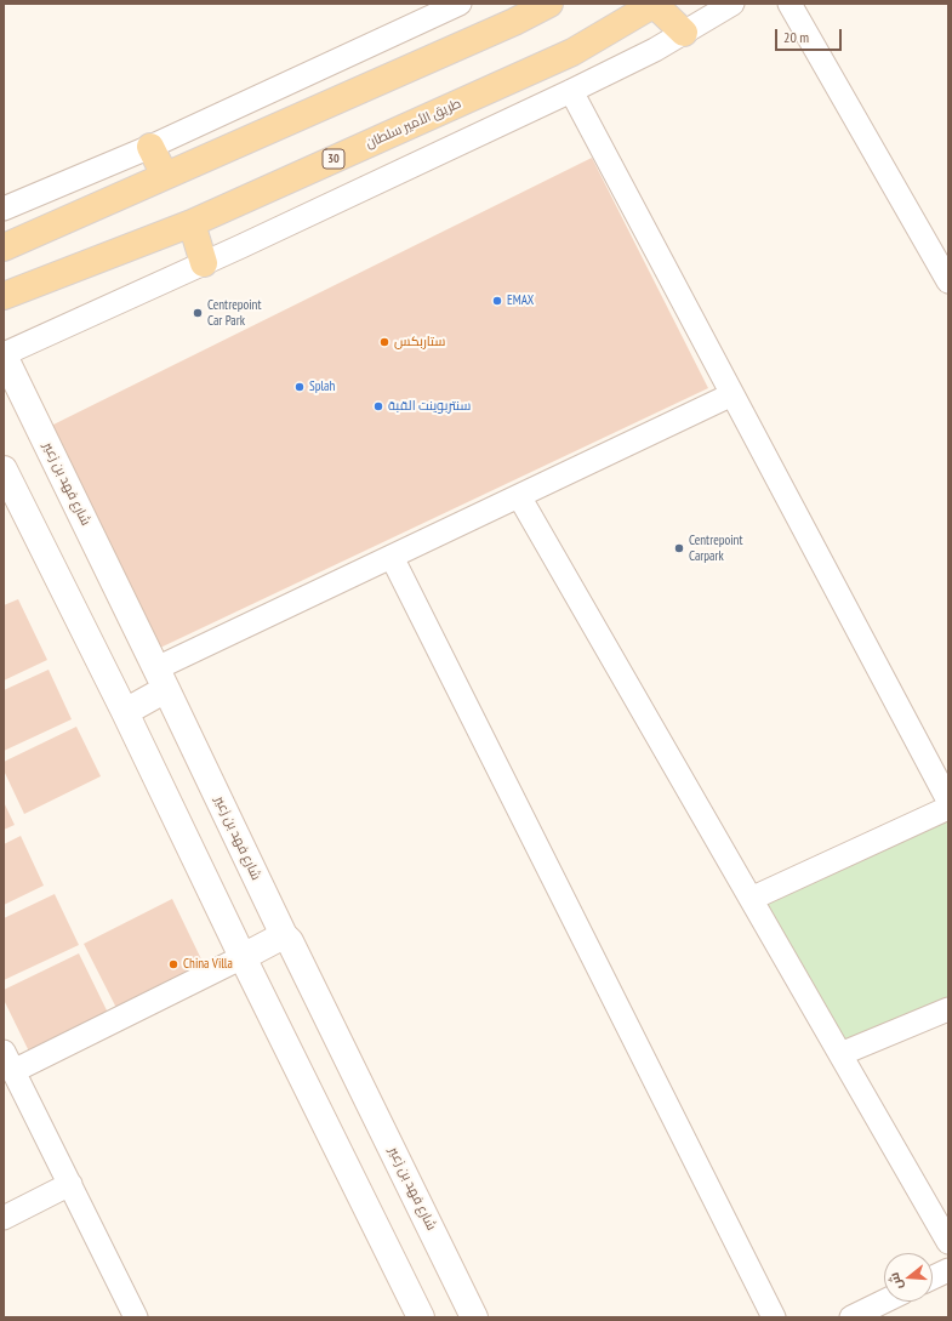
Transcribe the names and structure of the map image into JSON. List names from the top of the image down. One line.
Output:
{"streets":{"main road":["طريق الأمير سلطان","30"],"street":["شارع فهد بن زعير"]},"places":["EMAX","Centrepoint Car Park","ستاربكس","Splah","سنتربوينت القبة","Centrepoint Carpark","China Villa"],"scale_bar":"20 m","north":"left"}
